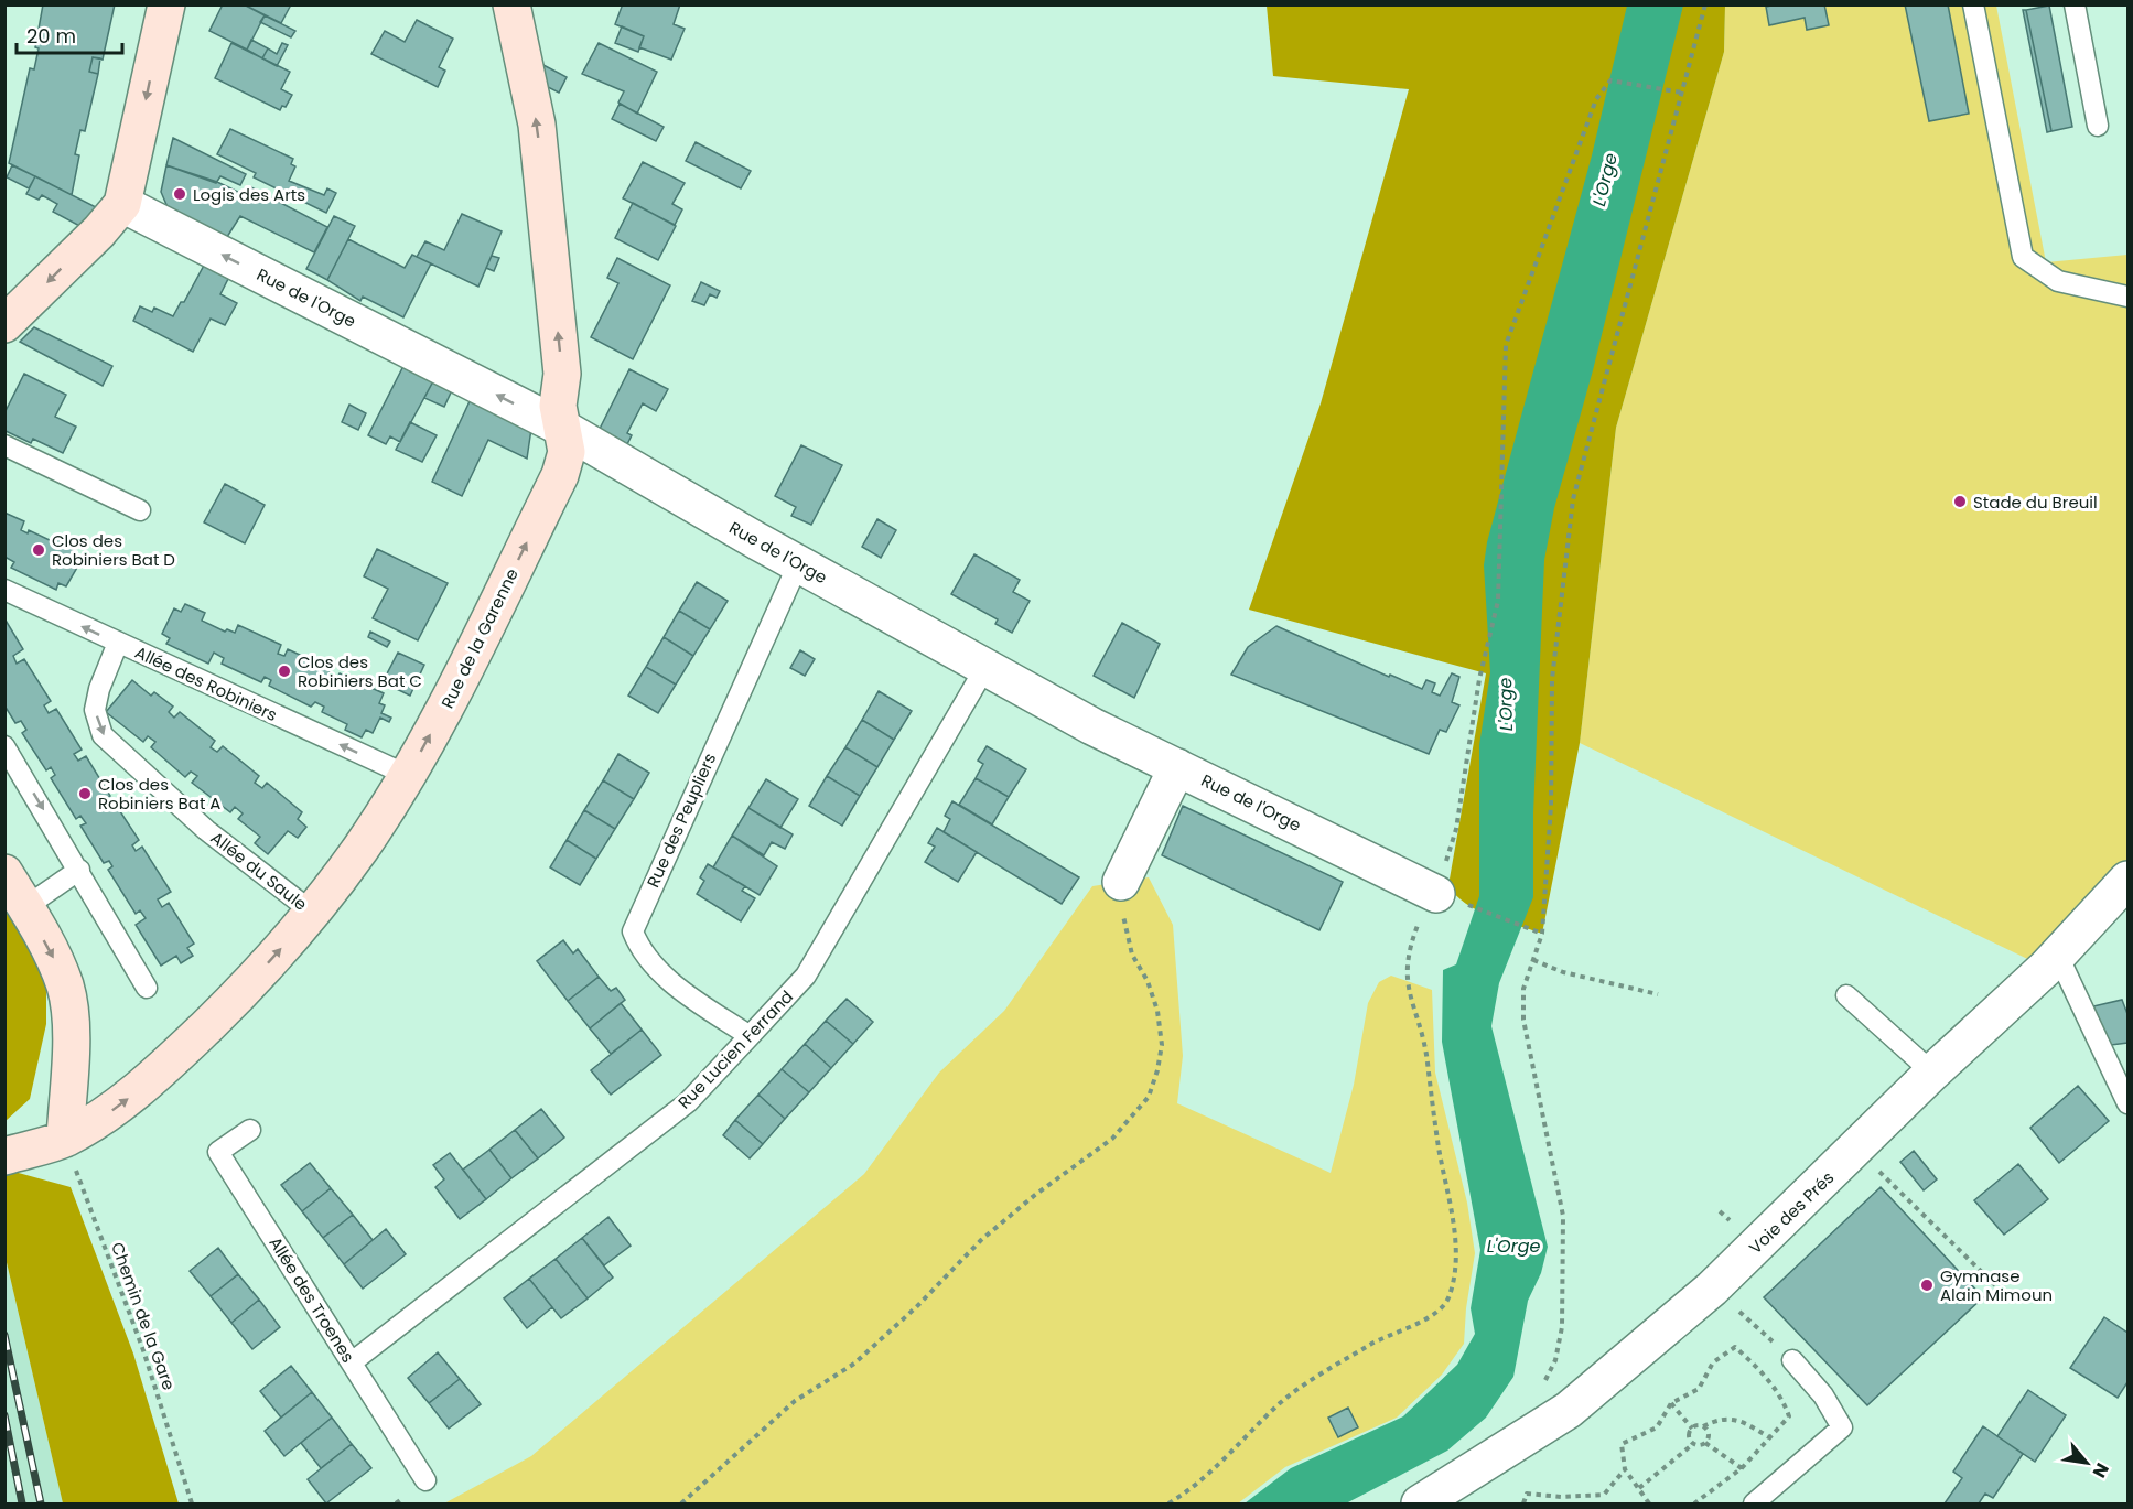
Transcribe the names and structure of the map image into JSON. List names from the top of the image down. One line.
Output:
{"streets":{"main road":["Rue de la Garenne"],"street":["Rue de l'Orge","Voie des Prés"],"lane":["Allée des Robiniers","Rue des Peupliers","Allée du Saule","Rue Lucien Ferrand","Allée des Troenes"],"path":["Chemin de la Gare"]},"crossings":[["Rue de l'Orge","Rue de la Garenne"],["Rue de l'Orge","Rue des Peupliers"],["Rue de l'Orge","Rue Lucien Ferrand"],["Rue de la Garenne","Allée des Robiniers"],["Rue de la Garenne","Allée du Saule"],["Rue de la Garenne","Chemin de la Gare"],["Allée des Robiniers","Allée du Saule"],["Rue des Peupliers","Rue Lucien Ferrand"],["Rue Lucien Ferrand","Allée des Troenes"]],"one_way":["Rue de la Garenne","Allée des Robiniers"],"water":["L'Orge"],"places":["Logis des Arts","Stade du Breuil","Clos des Robiniers Bat D","Clos des Robiniers Bat C","Clos des Robiniers Bat A","Gymnase Alain Mimoun"],"scale_bar":"20 m","north":"bottom right"}
